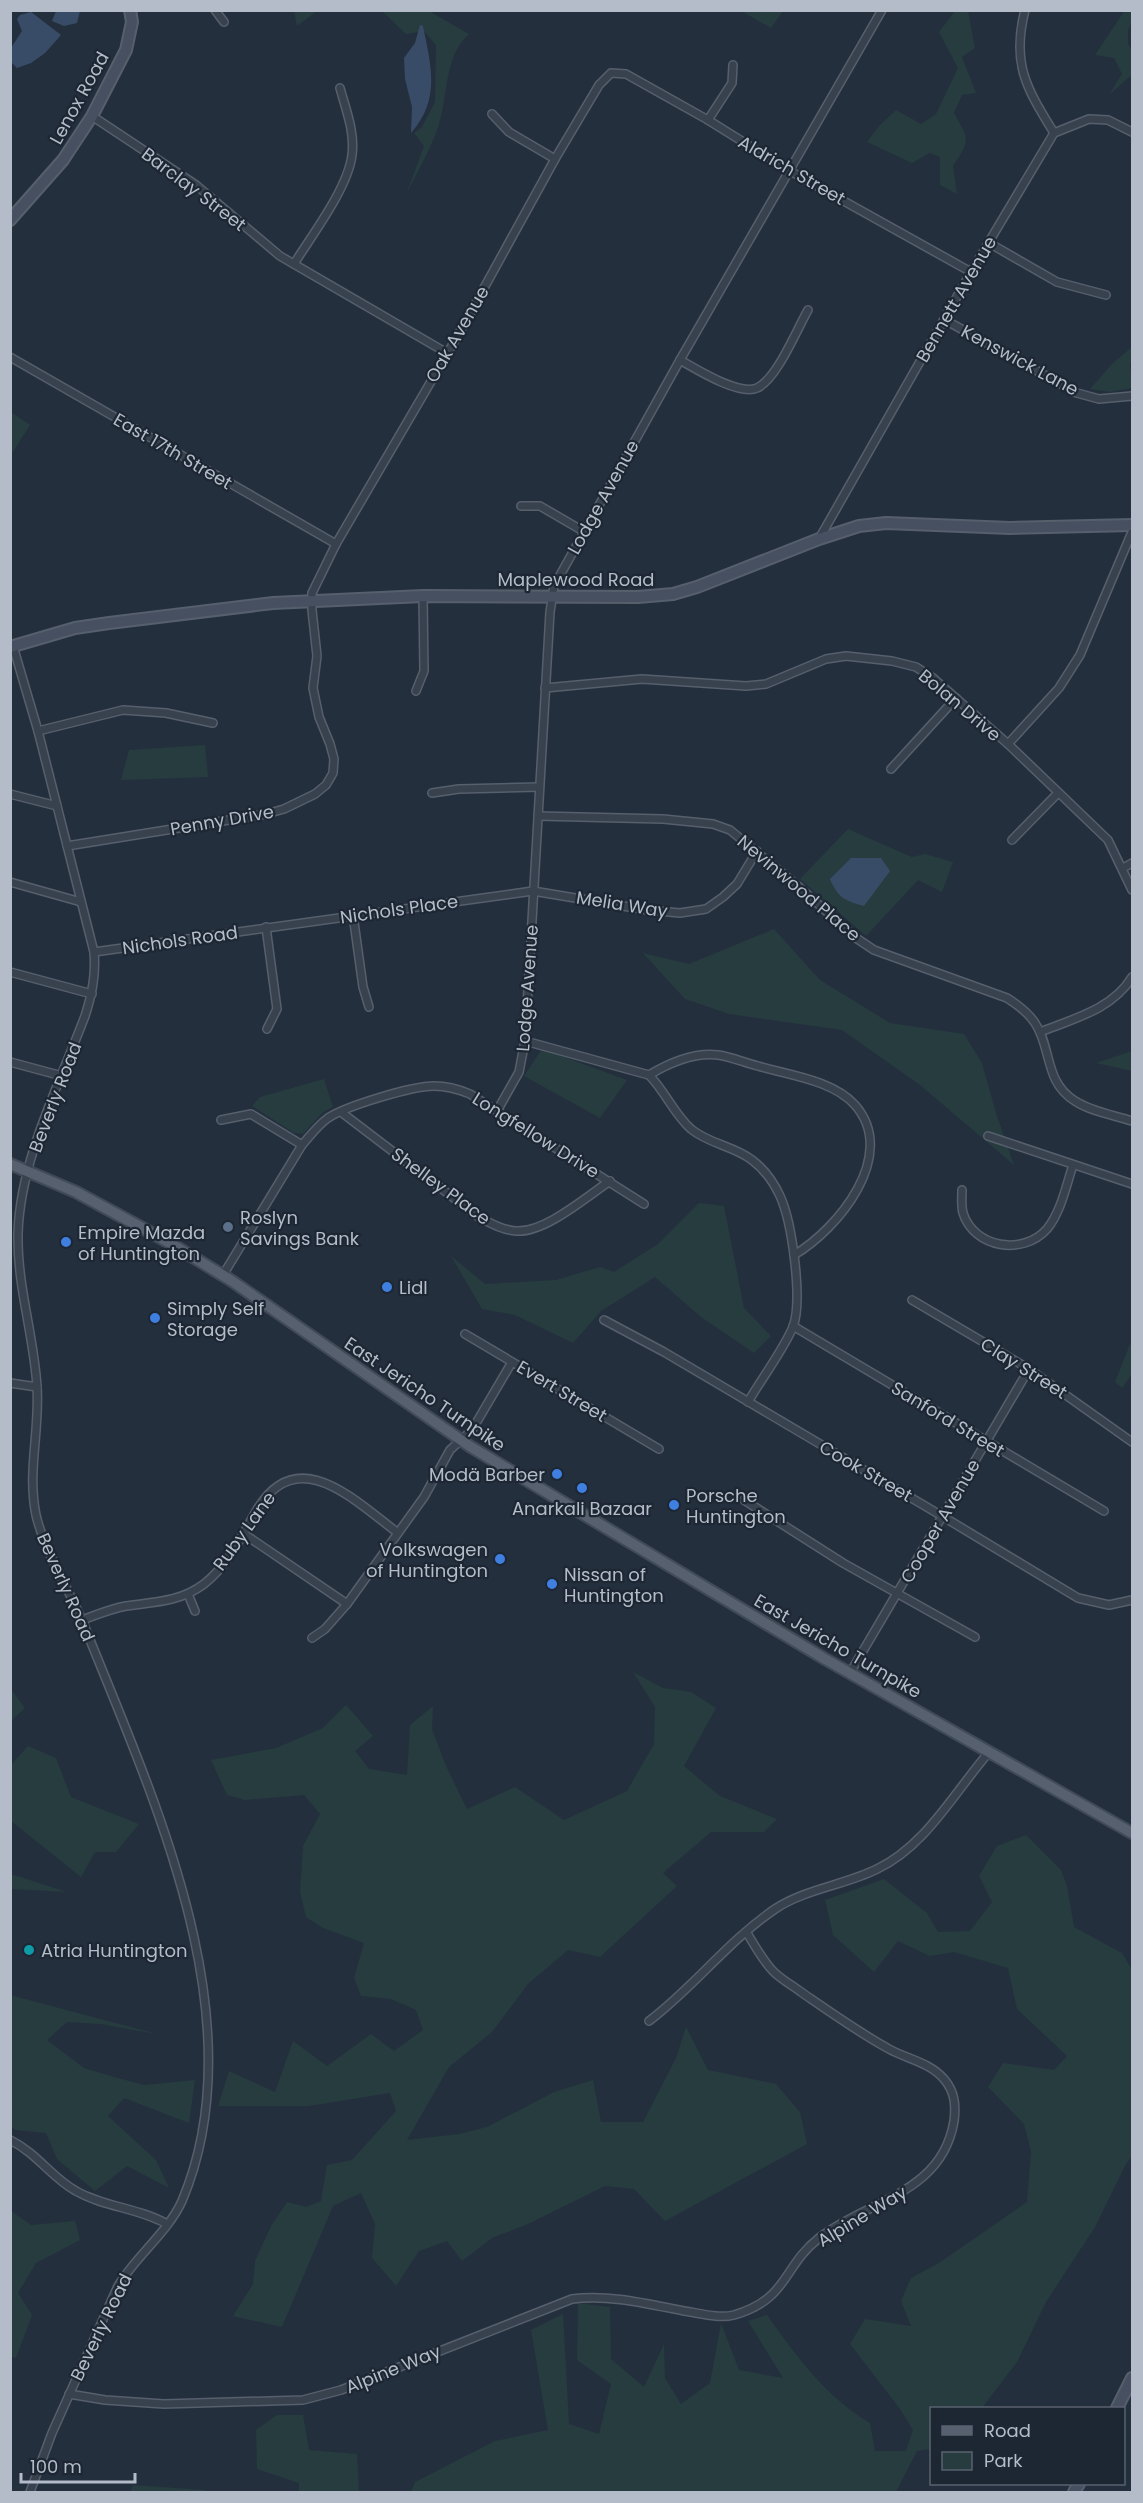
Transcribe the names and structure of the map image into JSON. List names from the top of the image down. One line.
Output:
{"streets":{"main road":["East Jericho Turnpike"],"street":["Lenox Road","Aldrich Street","Barclay Street","Bennett Avenue","Oak Avenue","Kenswick Lane","East 17th Street","Lodge Avenue","Maplewood Road","Bolan Drive","Penny Drive","Nevinwood Place","Melia Way","Nichols Place","Nichols Road","Beverly Road","Longfellow Drive","Shelley Place","Clay Street","Evert Street","Sanford Street","Cook Street","Cooper Avenue","Ruby Lane","Alpine Way"]},"crossings":[["Lenox Road","Barclay Street"],["Aldrich Street","Bennett Avenue"],["Aldrich Street","Oak Avenue"],["Aldrich Street","Lodge Avenue"],["Barclay Street","Oak Avenue"],["Bennett Avenue","Kenswick Lane"],["Bennett Avenue","Maplewood Road"],["Oak Avenue","East 17th Street"],["Oak Avenue","Maplewood Road"],["Oak Avenue","Penny Drive"],["Lodge Avenue","Maplewood Road"],["Lodge Avenue","Bolan Drive"],["Lodge Avenue","Nevinwood Place"],["Lodge Avenue","Melia Way"],["Lodge Avenue","Nichols Place"],["Lodge Avenue","Longfellow Drive"],["Maplewood Road","Penny Drive"],["Maplewood Road","Beverly Road"],["Penny Drive","Beverly Road"],["Nevinwood Place","Melia Way"],["Melia Way","Nichols Place"],["Nichols Place","Nichols Road"],["Nichols Road","Beverly Road"],["Beverly Road","East Jericho Turnpike"],["Beverly Road","Ruby Lane"],["Beverly Road","Alpine Way"],["Longfellow Drive","Shelley Place"],["Longfellow Drive","East Jericho Turnpike"],["Clay Street","Cooper Avenue"],["East Jericho Turnpike","Cooper Avenue"],["Sanford Street","Cooper Avenue"],["Cook Street","Cooper Avenue"]],"places":["Roslyn Savings Bank","Empire Mazda of Huntington","Lidl","Simply Self Storage","Modä Barber","Anarkali Bazaar","Porsche Huntington","Volkswagen of Huntington","Nissan of Huntington","Atria Huntington"],"legend":["Road","Park"],"scale_bar":"100 m"}
